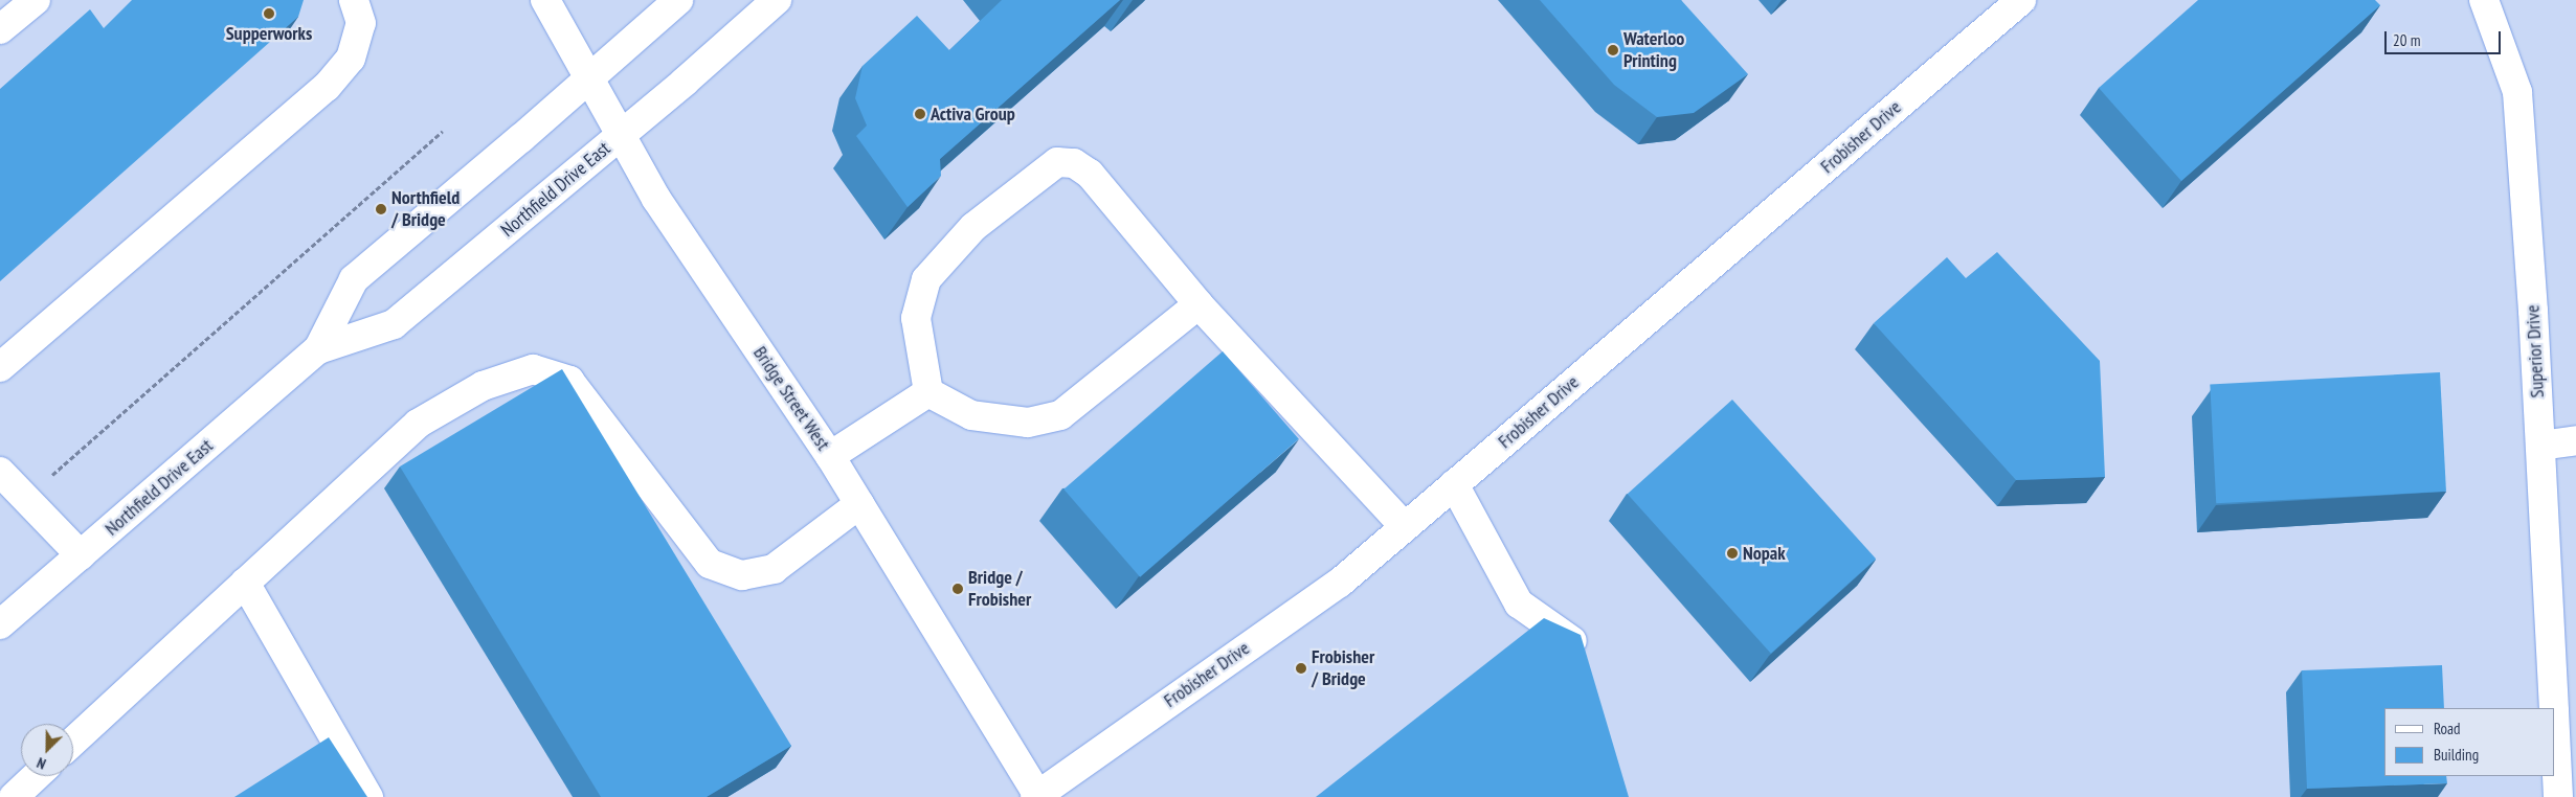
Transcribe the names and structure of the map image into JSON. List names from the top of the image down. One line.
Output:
{"streets":{"street":["Frobisher Drive","Northfield Drive East","Superior Drive","Bridge Street West"]},"crossings":[["Frobisher Drive","Bridge Street West"],["Northfield Drive East","Bridge Street West"]],"places":["Supperworks","Waterloo Printing","Activa Group","Northfield / Bridge","Nopak","Bridge / Frobisher","Frobisher / Bridge"],"legend":["Road","Building"],"scale_bar":"20 m","north":"bottom left"}
